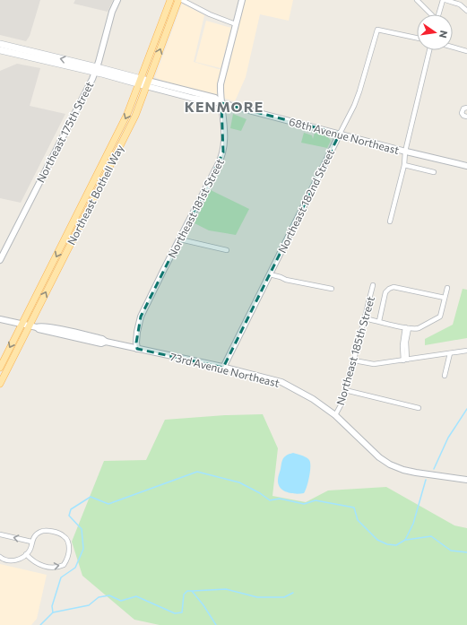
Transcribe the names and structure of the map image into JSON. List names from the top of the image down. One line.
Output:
{"streets":{"main road":["68th Avenue Northeast","Northeast Bothell Way"],"street":["Northeast 175th Street","Northeast 182nd Street","Northeast 181st Street","Northeast 185th Street","73rd Avenue Northeast"]},"crossings":[["Northeast 175th Street","68th Avenue Northeast"],["68th Avenue Northeast","Northeast Bothell Way"],["68th Avenue Northeast","Northeast 182nd Street"],["68th Avenue Northeast","Northeast 181st Street"],["Northeast Bothell Way","73rd Avenue Northeast"],["Northeast 182nd Street","73rd Avenue Northeast"],["Northeast 181st Street","73rd Avenue Northeast"],["Northeast 185th Street","73rd Avenue Northeast"]],"districts":["KENMORE"],"north":"right"}
